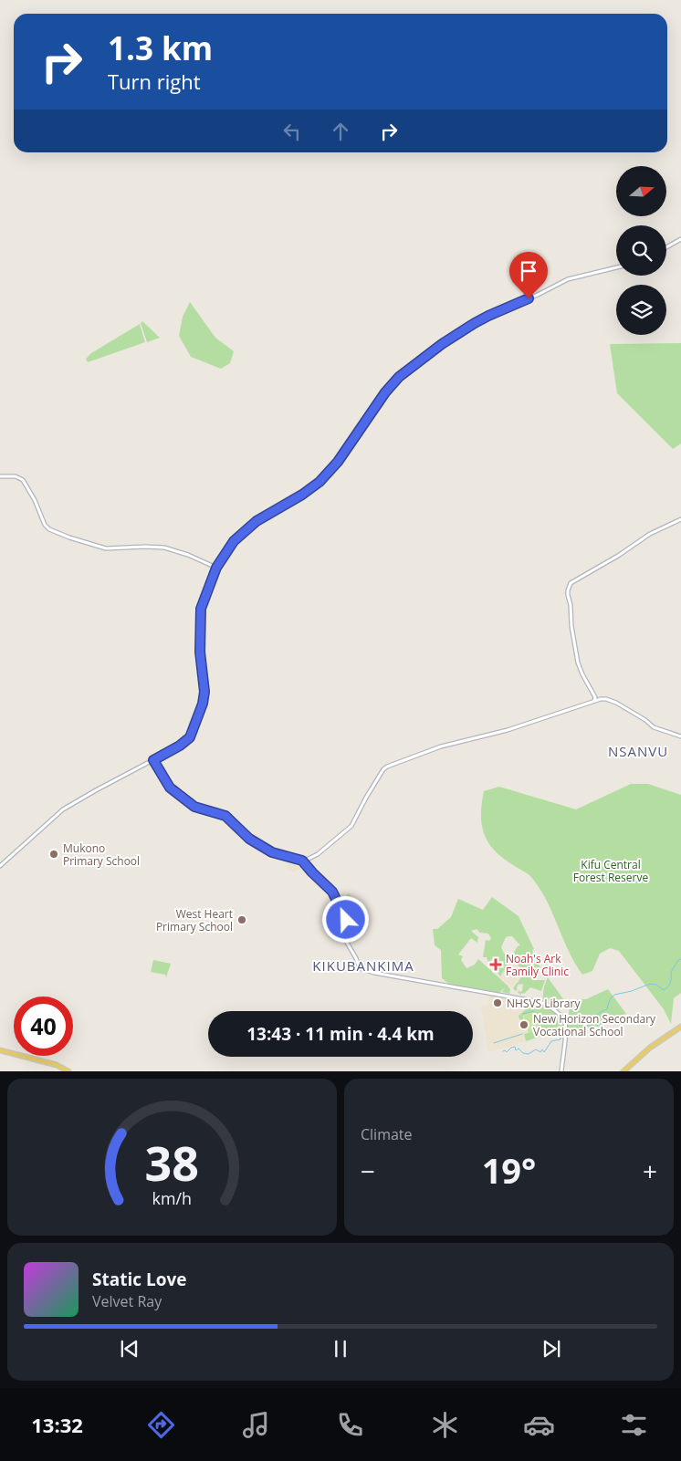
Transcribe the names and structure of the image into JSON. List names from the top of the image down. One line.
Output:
{"districts":["NSANVU","KIKUBANKIMA"],"parks":["Kifu Central Forest Reserve"],"places":{"other":["Mukono Primary School","West Heart Primary School","NHSVS Library","New Horizon Secondary Vocational School"],"health":["Noah's Ark Family Clinic"]},"north":"right","page":{"turn":["1.3 km","Turn right"],"limit":"40","trip":"13:43 · 11 min · 4.4 km","tile":"Climate","heat":["−","19°","+"],"song":["Static Love","Velvet Ray"],"tabs":"13:32","gauge":["38","km/h"]}}
